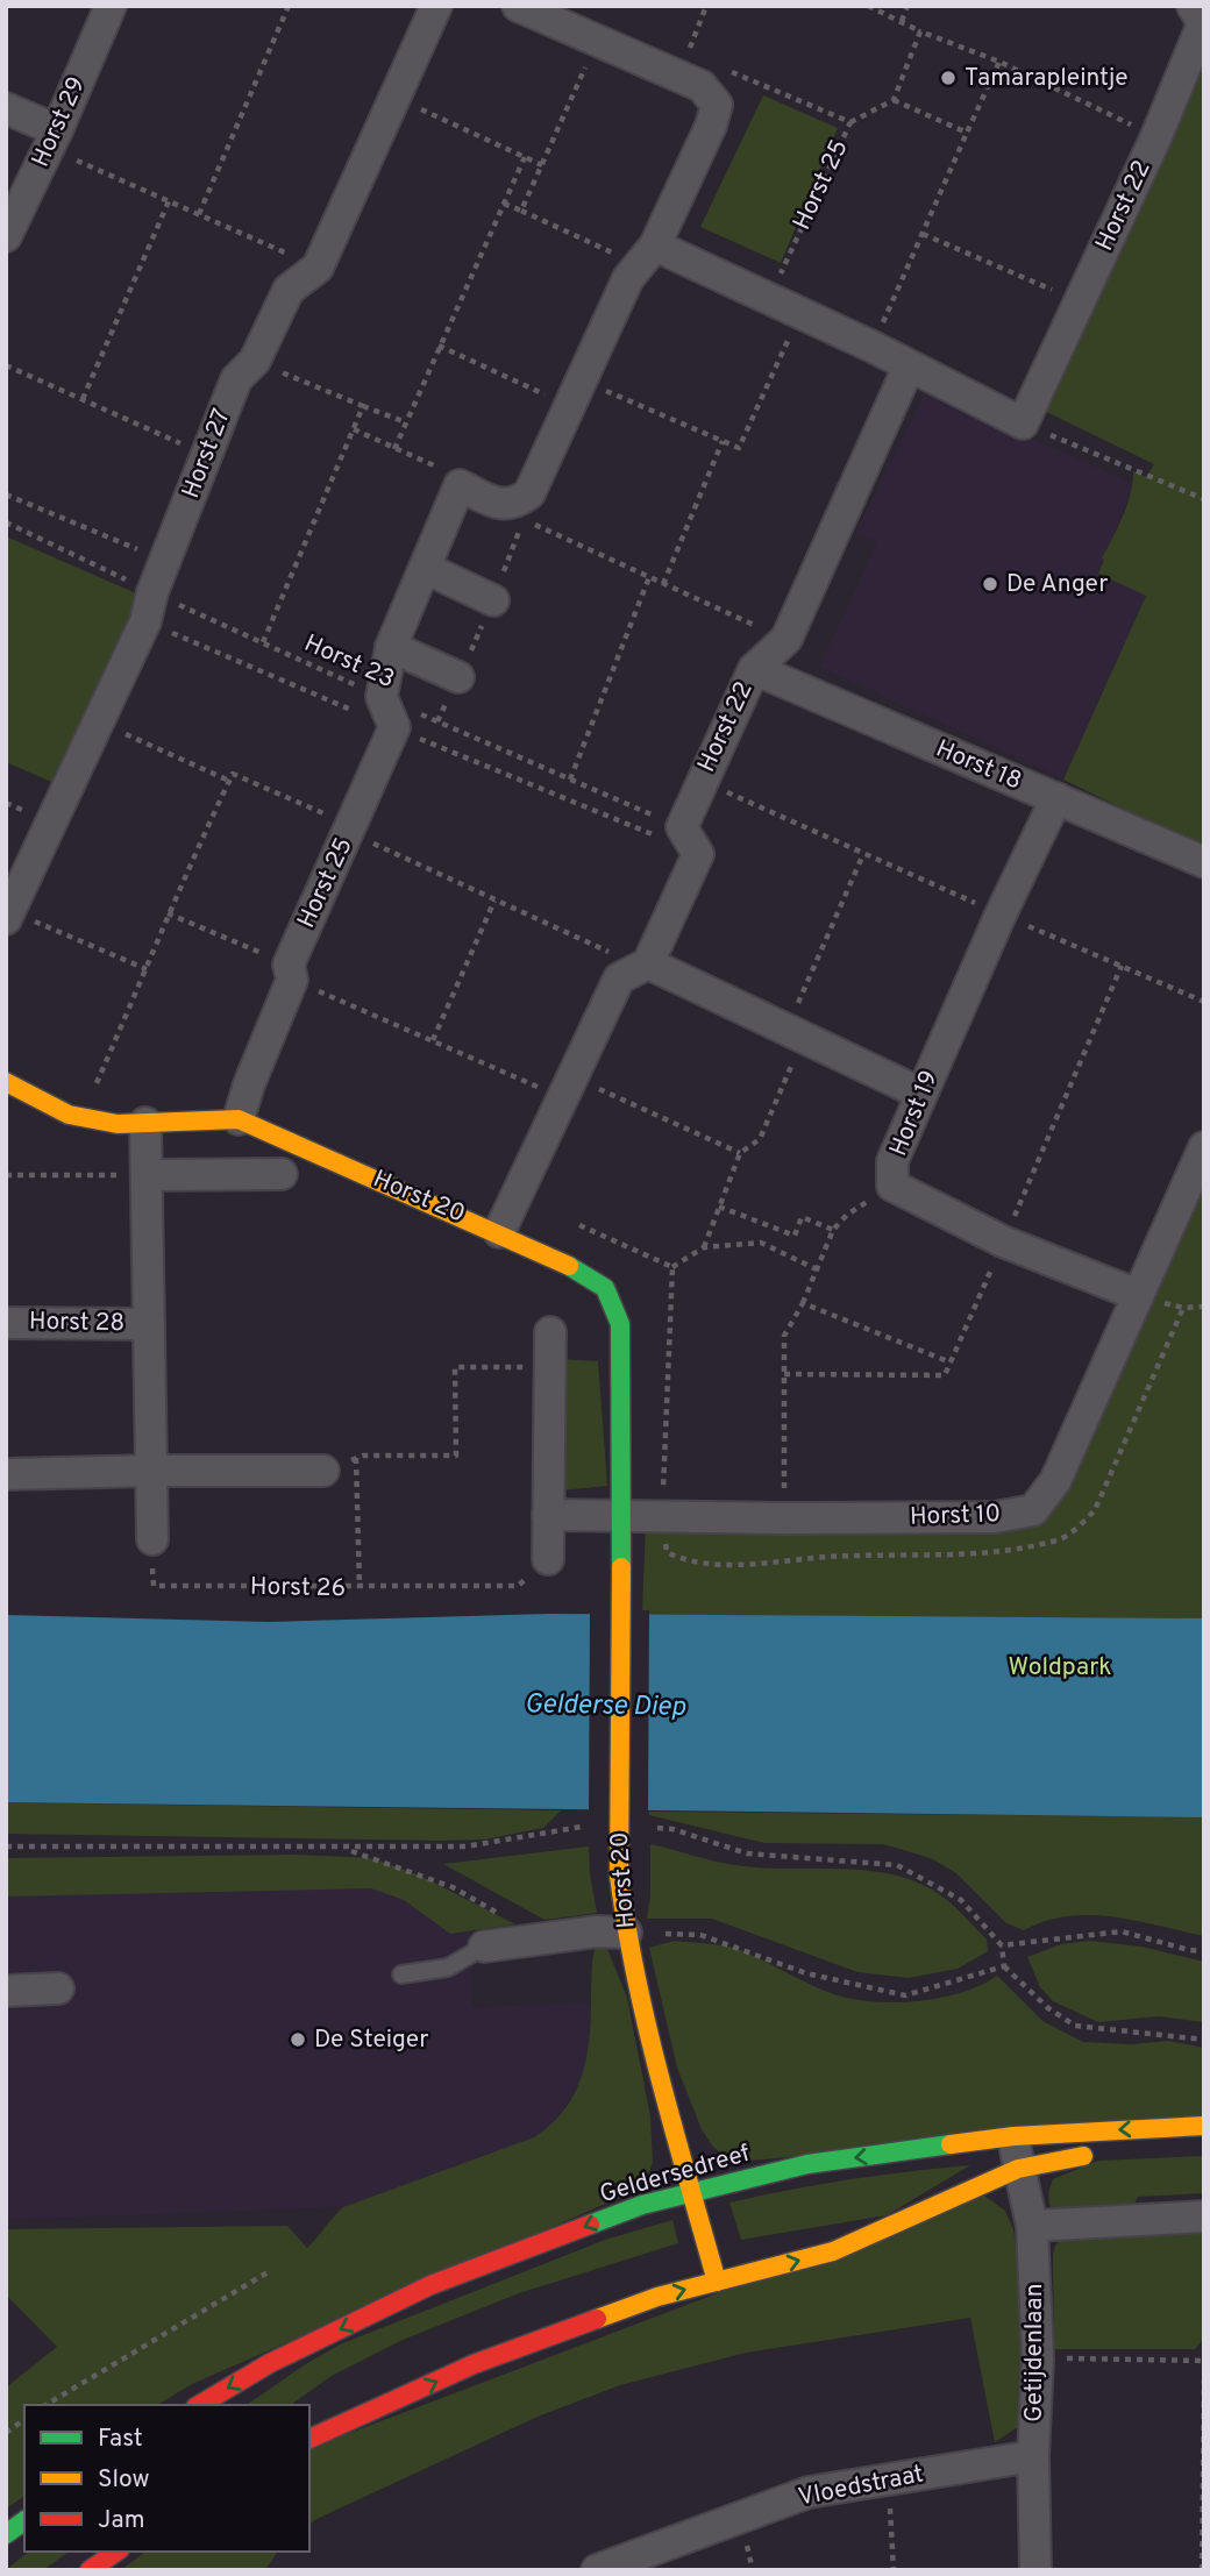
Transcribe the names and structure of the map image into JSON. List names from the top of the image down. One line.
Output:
{"streets":{"main road":["Horst 20","Geldersedreef"],"street":["Horst 29","Horst 25","Horst 22","Horst 27","Horst 18","Horst 19","Horst 28","Horst 10","Getijdenlaan","Vloedstraat"],"path":["Horst 23","Horst 26"]},"crossings":[["Horst 25","Horst 23"],["Horst 25","Horst 20"],["Horst 22","Horst 23"],["Horst 22","Horst 18"],["Horst 27","Horst 23"],["Horst 18","Horst 19"],["Horst 19","Horst 10"],["Horst 20","Horst 10"],["Horst 20","Geldersedreef"],["Geldersedreef","Getijdenlaan"],["Getijdenlaan","Vloedstraat"]],"water":["Gelderse Diep"],"parks":["Woldpark"],"places":["Tamarapleintje","De Anger","De Steiger"],"legend":["Fast","Slow","Jam"]}
